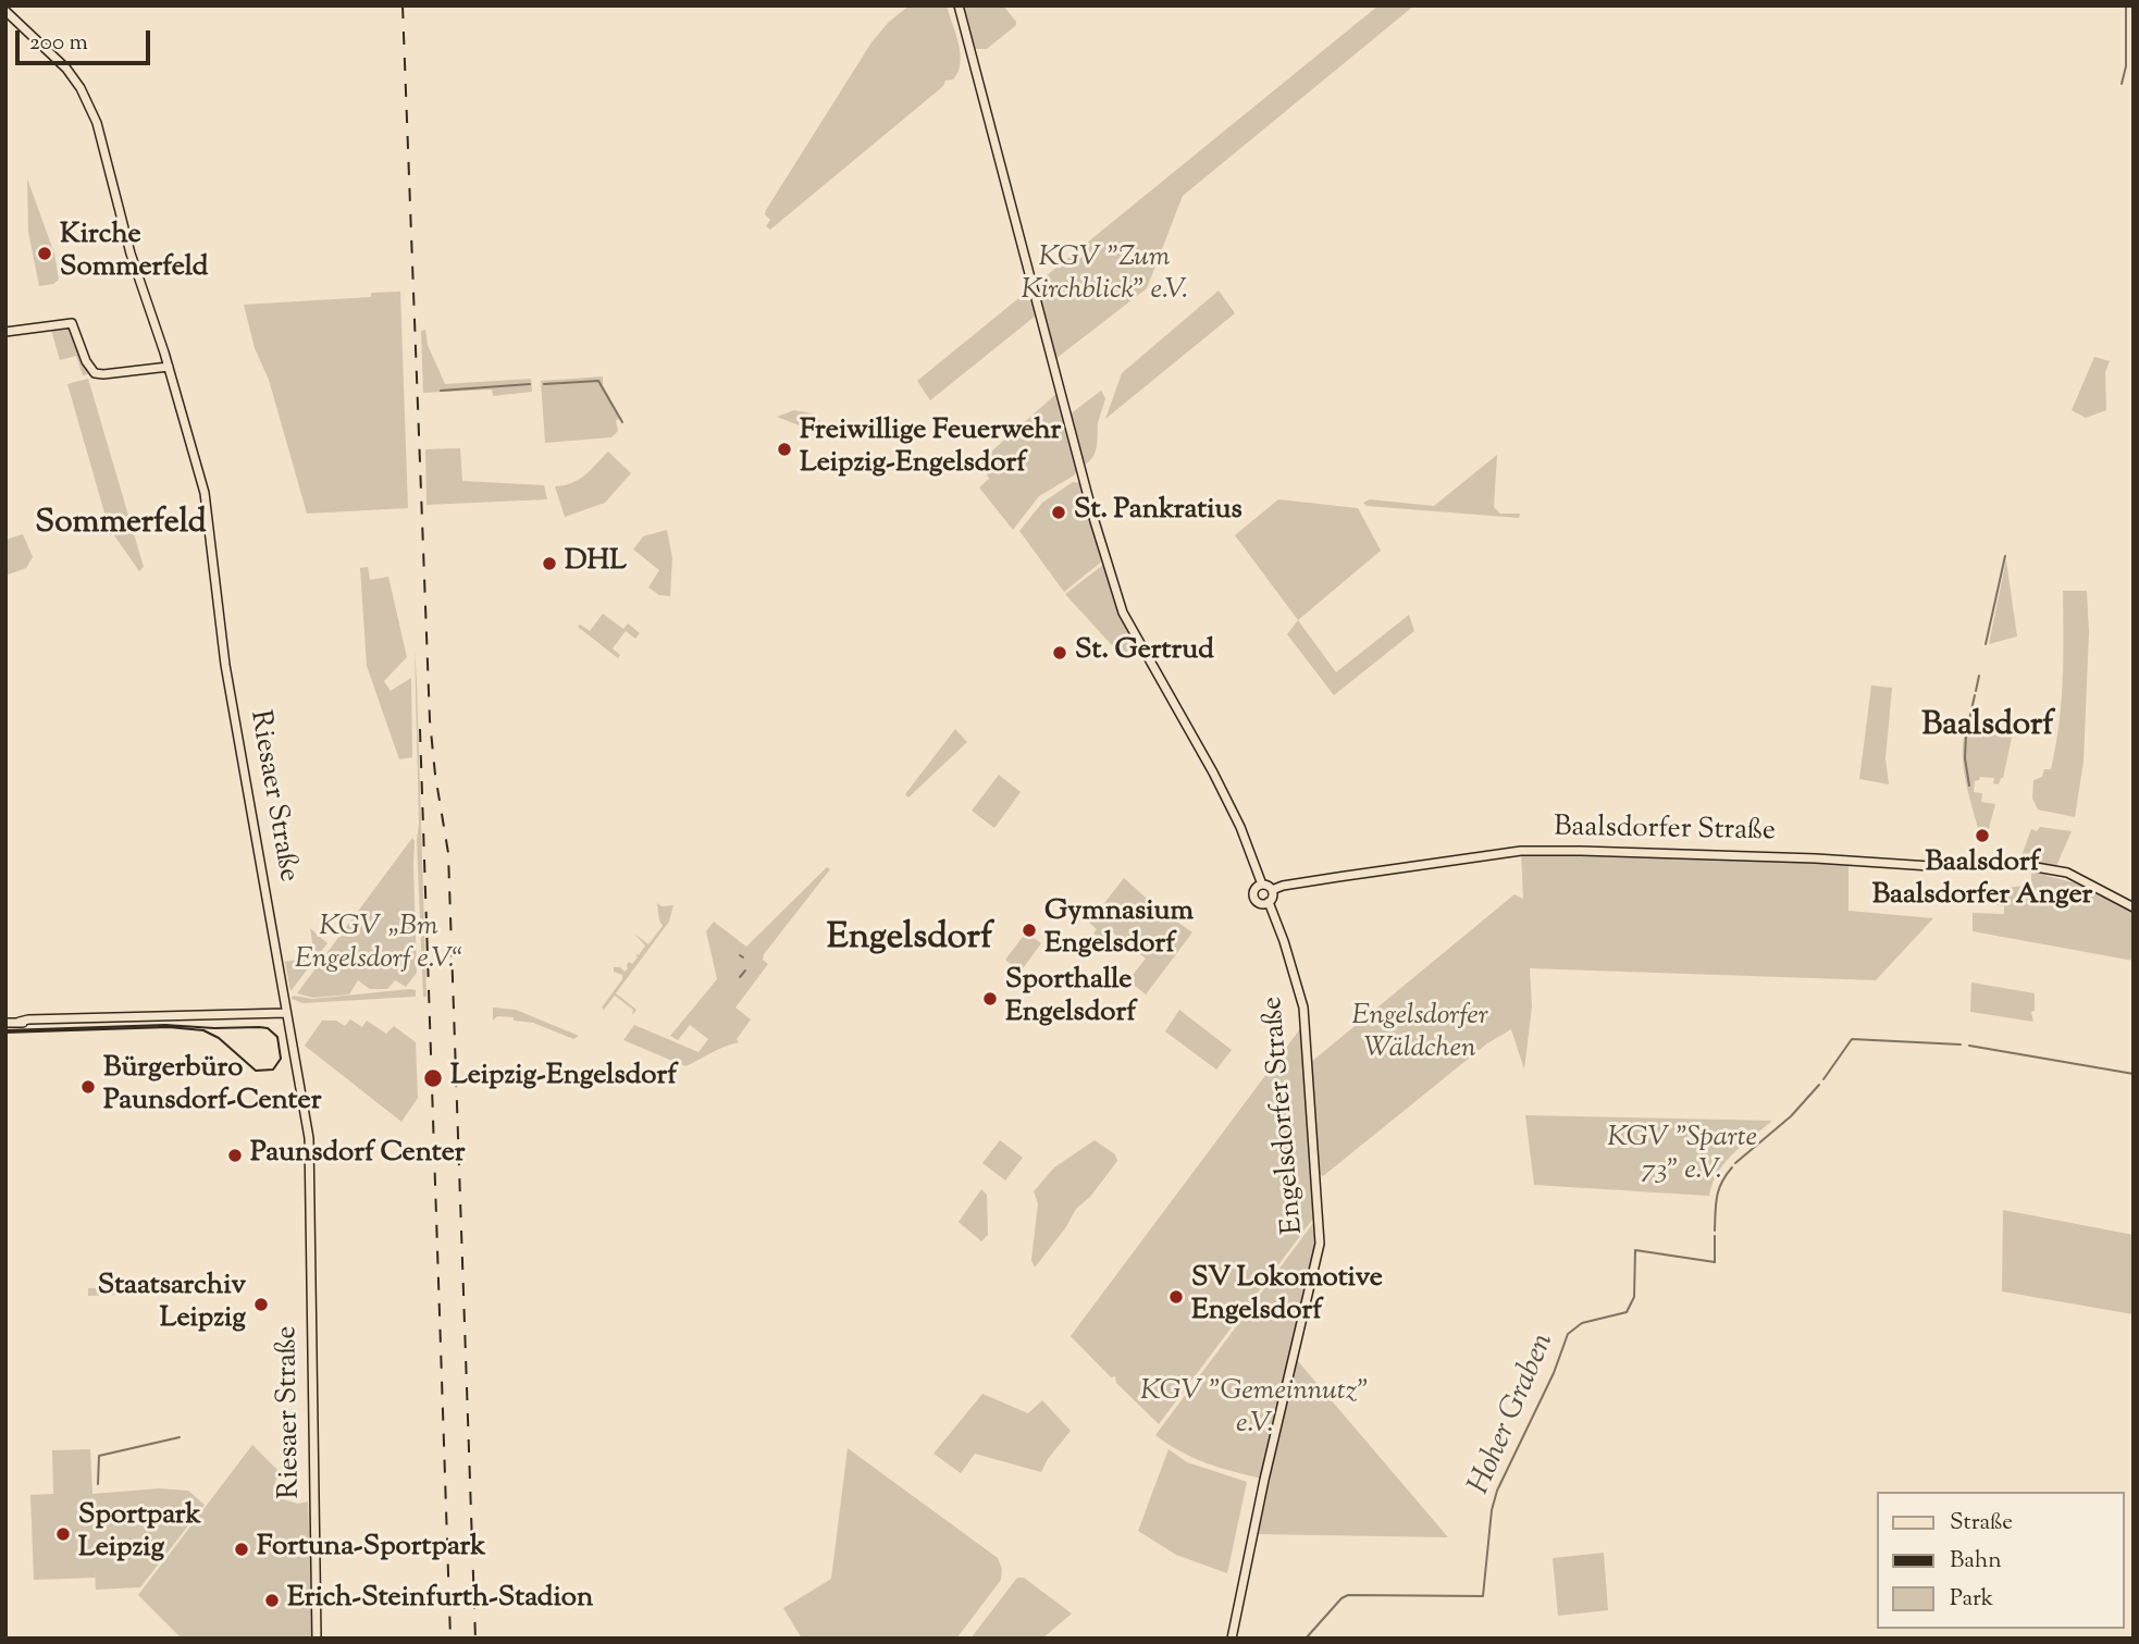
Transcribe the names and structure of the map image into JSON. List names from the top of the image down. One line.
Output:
{"streets":{"main road":["Riesaer Straße","Baalsdorfer Straße","Engelsdorfer Straße"]},"crossings":[["Baalsdorfer Straße","Engelsdorfer Straße"]],"districts":["Sommerfeld","Baalsdorf","Engelsdorf"],"water":["Hoher Graben"],"parks":["KGV \"Zum Kirchblick\" e.V.","KGV „Bm Engelsdorf e.V.“","Engelsdorfer Wäldchen","KGV \"Sparte 73\" e.V.","KGV \"Gemeinnutz\" e.V."],"places":["Kirche Sommerfeld","Freiwillige Feuerwehr Leipzig-Engelsdorf","St. Pankratius","DHL","St. Gertrud","Baalsdorf Baalsdorfer Anger","Gymnasium Engelsdorf","Sporthalle Engelsdorf","Leipzig-Engelsdorf","Bürgerbüro Paunsdorf-Center","Paunsdorf Center","SV Lokomotive Engelsdorf","Staatsarchiv Leipzig","Sportpark Leipzig","Fortuna-Sportpark","Erich-Steinfurth-Stadion"],"legend":["Straße","Bahn","Park"],"scale_bar":"200 m"}
